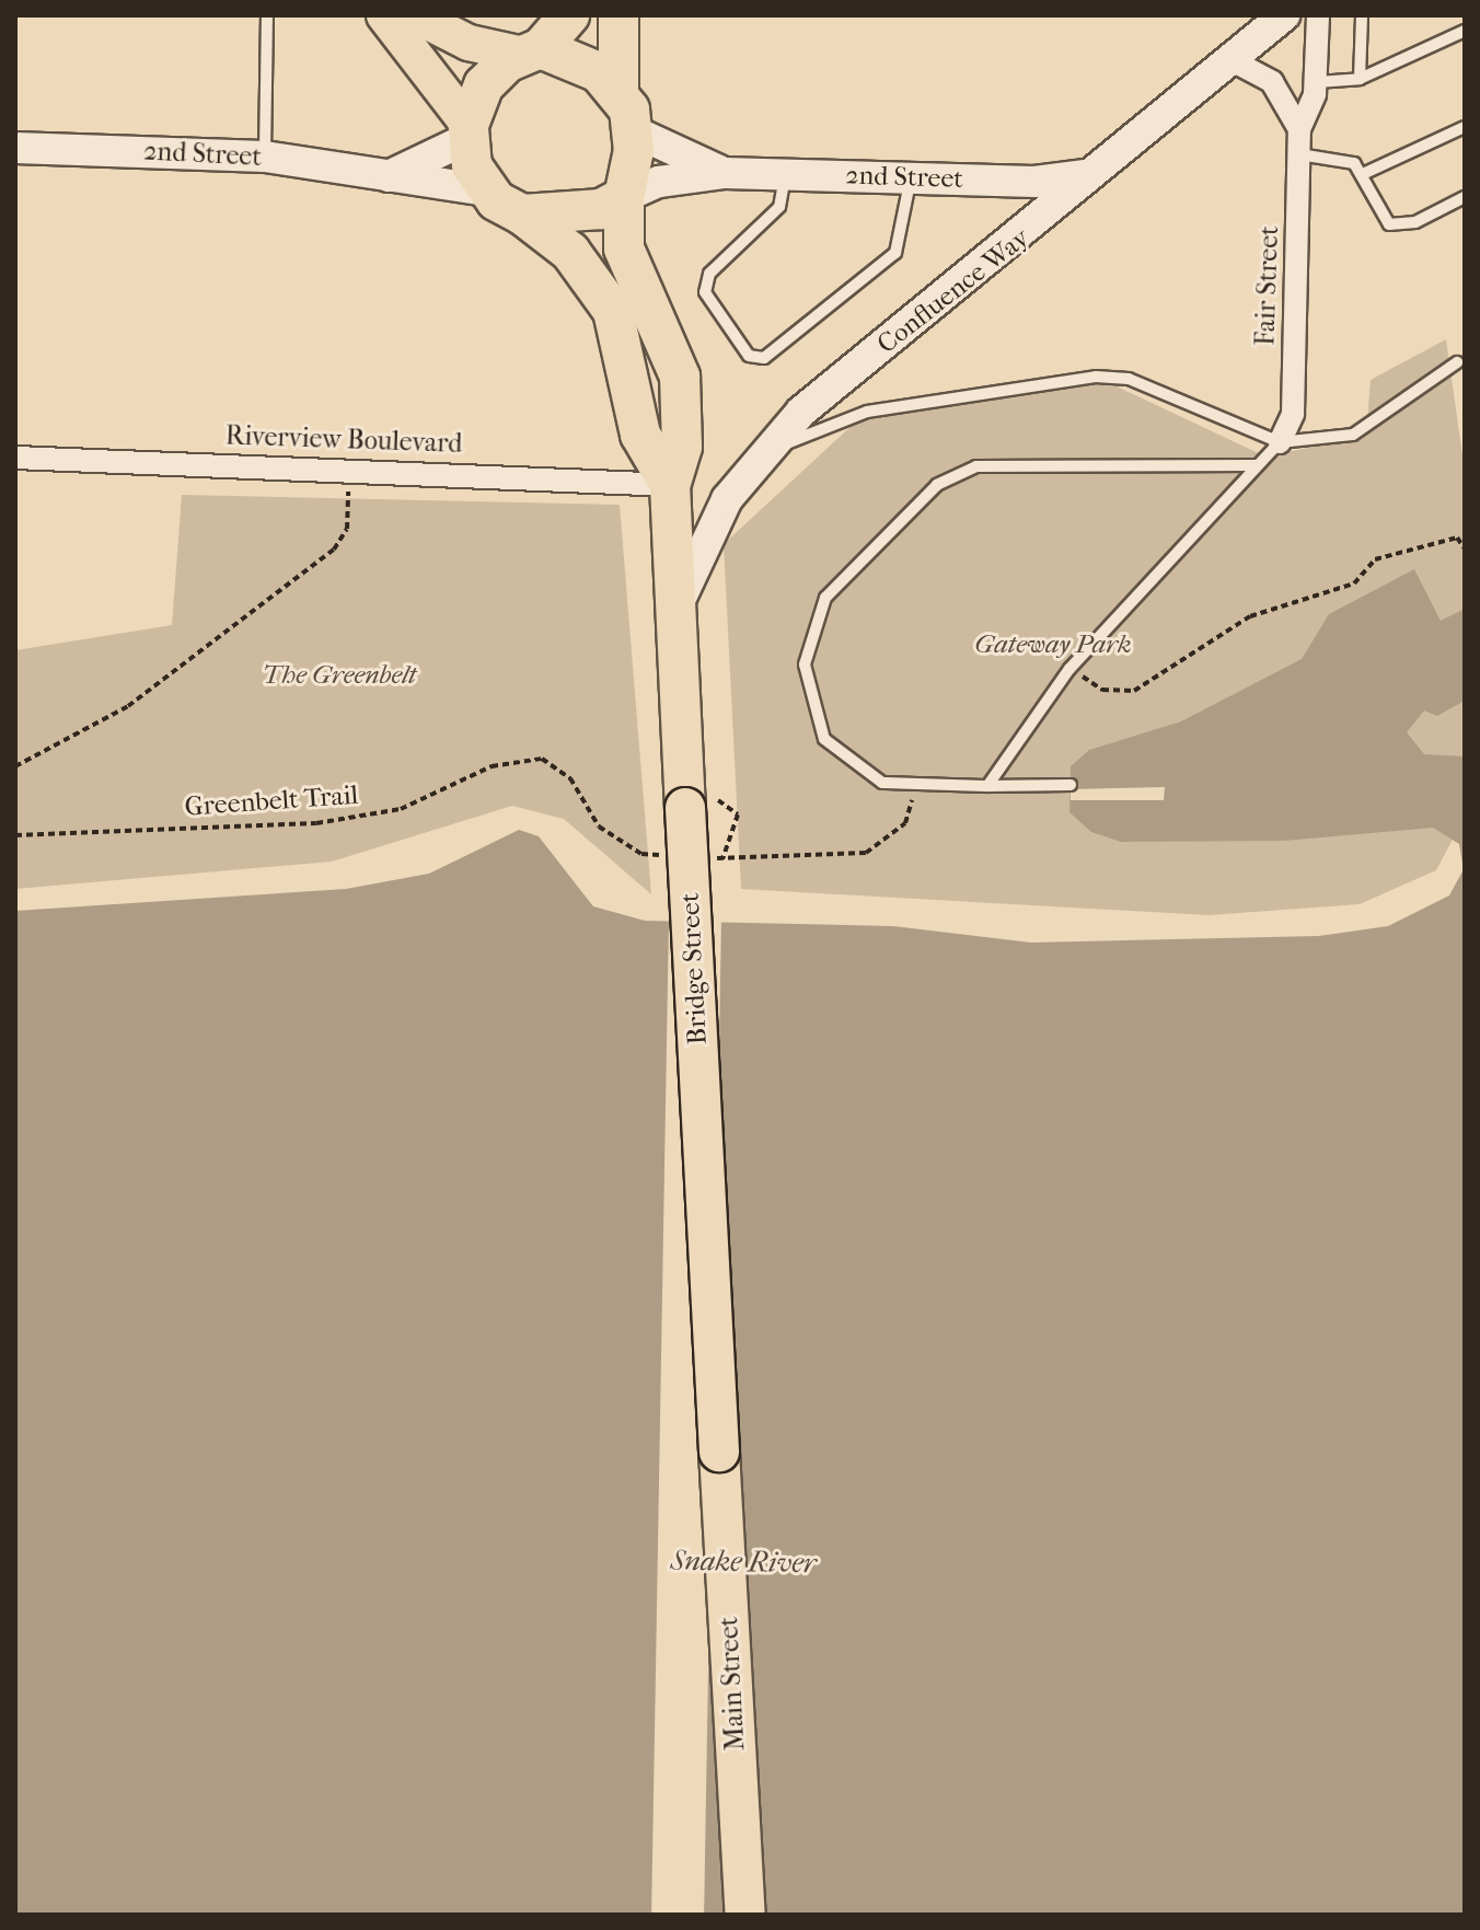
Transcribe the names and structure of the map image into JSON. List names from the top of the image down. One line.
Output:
{"streets":{"highway":["Bridge Street","Main Street"],"street":["2nd Street","Fair Street","Confluence Way","Riverview Boulevard"],"path":["Greenbelt Trail"]},"crossings":[["2nd Street","Confluence Way"],["2nd Street","Bridge Street"],["Confluence Way","Bridge Street"],["Riverview Boulevard","Bridge Street"],["Bridge Street","Main Street"]],"water":["Snake River"],"parks":["Gateway Park","The Greenbelt"]}
